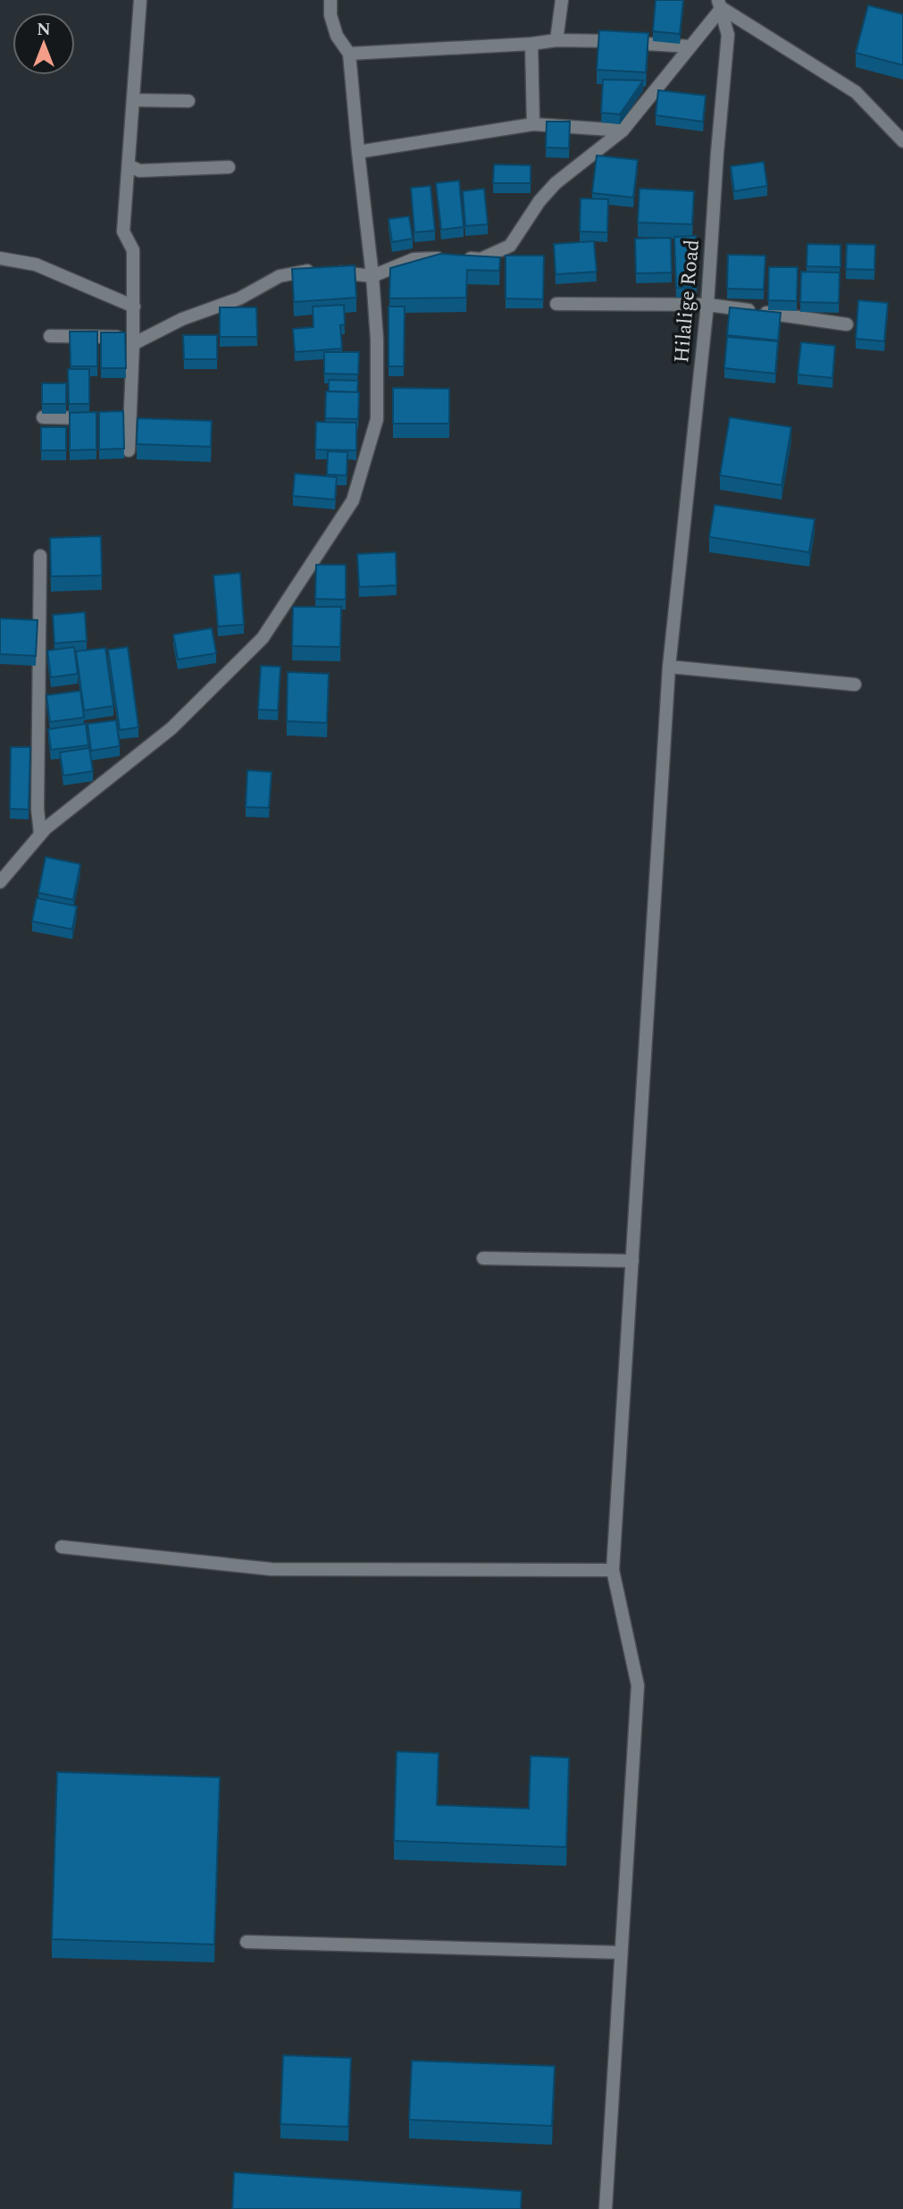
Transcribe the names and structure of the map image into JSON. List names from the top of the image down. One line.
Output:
{"streets":{"street":["Hilalige Road"]},"north":"top"}
